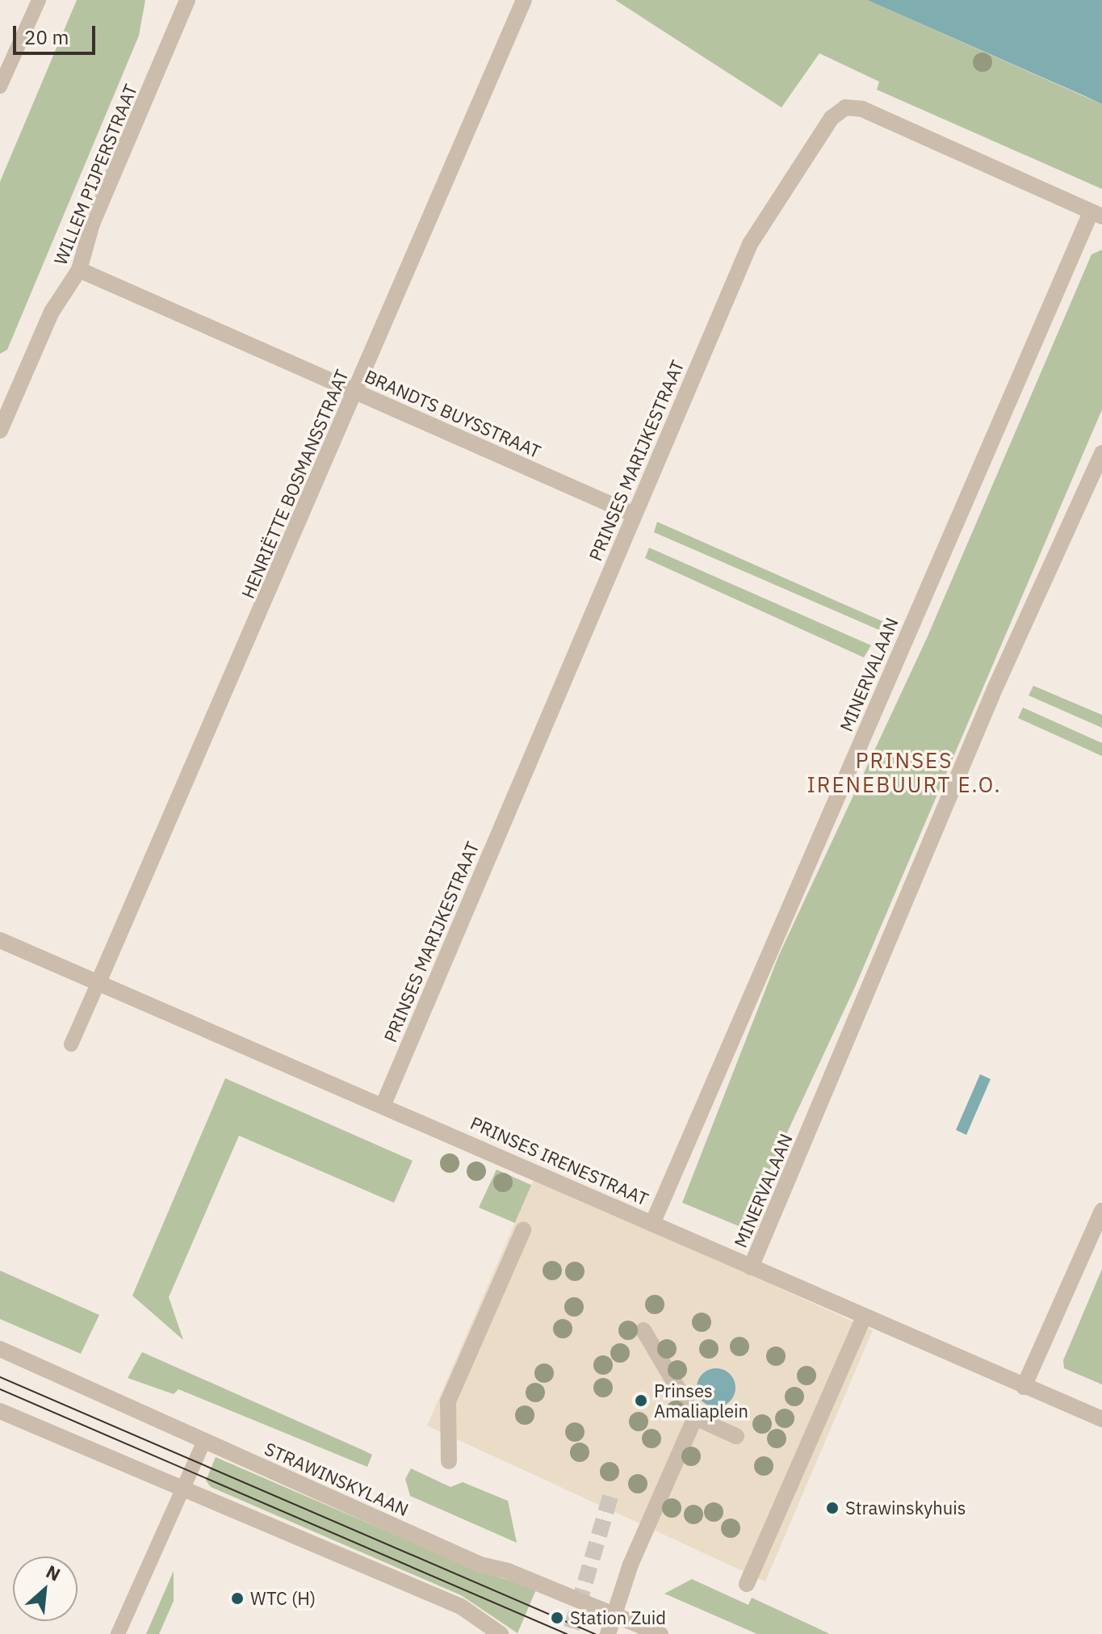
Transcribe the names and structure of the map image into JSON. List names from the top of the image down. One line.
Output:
{"streets":{"street":["WILLEM PIJPERSTRAAT","BRANDTS BUYSSTRAAT","PRINSES MARIJKESTRAAT","HENRIËTTE BOSMANSSTRAAT","MINERVALAAN","PRINSES IRENESTRAAT","STRAWINSKYLAAN"]},"crossings":[["WILLEM PIJPERSTRAAT","BRANDTS BUYSSTRAAT"],["BRANDTS BUYSSTRAAT","PRINSES MARIJKESTRAAT"],["BRANDTS BUYSSTRAAT","HENRIËTTE BOSMANSSTRAAT"],["PRINSES MARIJKESTRAAT","MINERVALAAN"],["PRINSES MARIJKESTRAAT","PRINSES IRENESTRAAT"],["HENRIËTTE BOSMANSSTRAAT","PRINSES IRENESTRAAT"],["MINERVALAAN","PRINSES IRENESTRAAT"]],"districts":["PRINSES IRENEBUURT E.O."],"places":["Prinses Amaliaplein","Strawinskyhuis","WTC (H)","Station Zuid"],"scale_bar":"20 m","north":"top right"}
